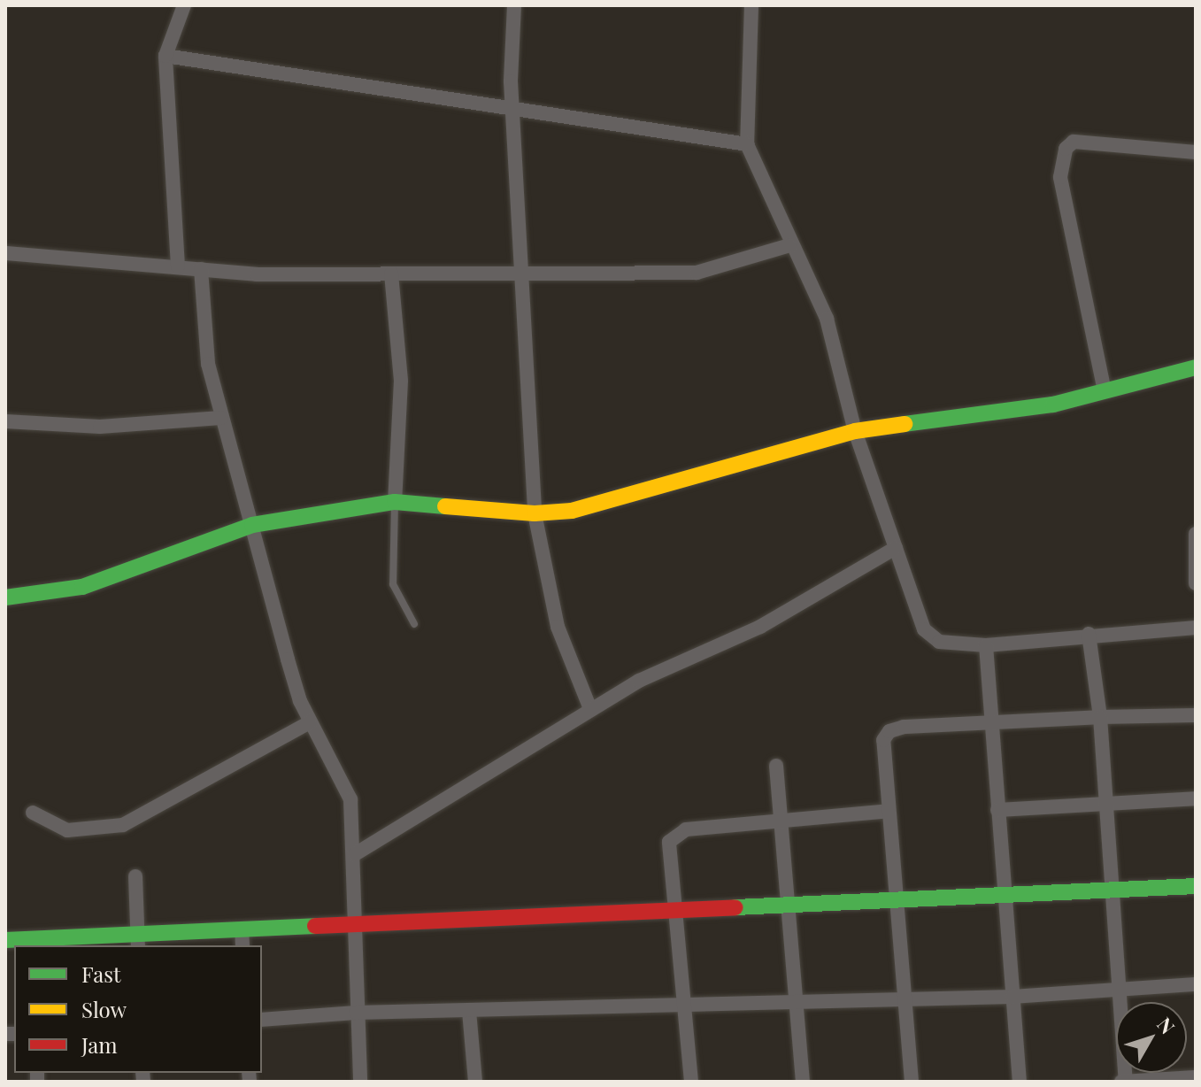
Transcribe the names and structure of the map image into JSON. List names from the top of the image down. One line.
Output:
{"legend":["Fast","Slow","Jam"],"north":"top right"}
